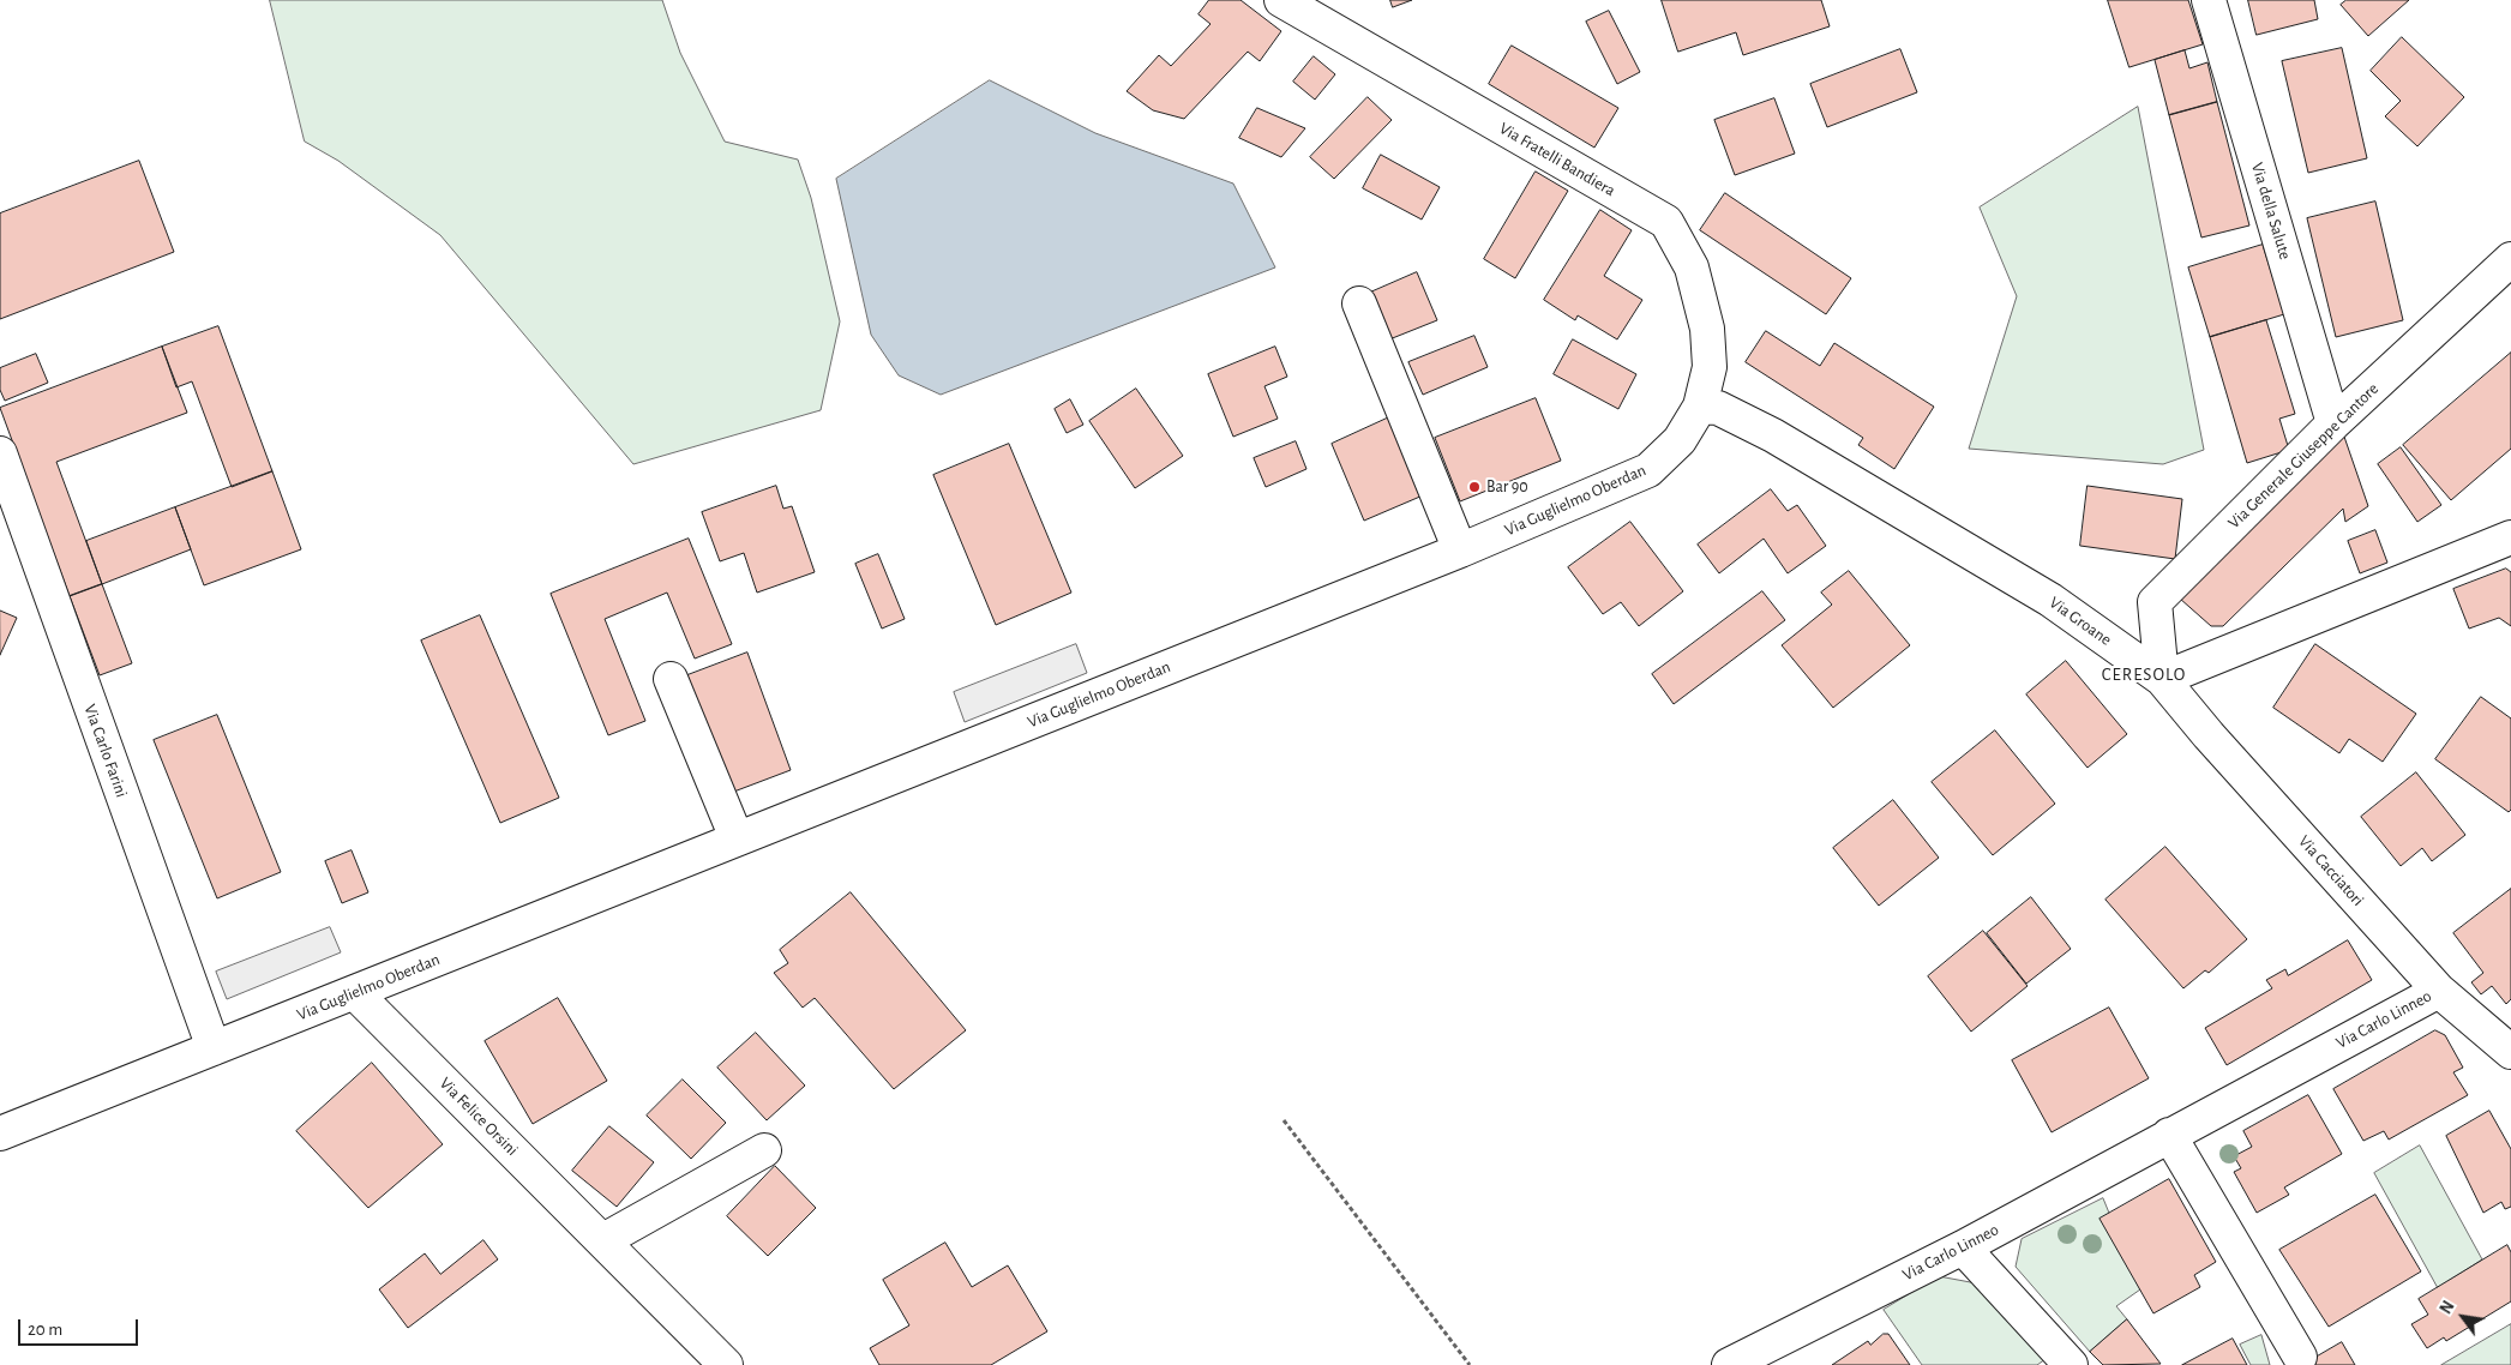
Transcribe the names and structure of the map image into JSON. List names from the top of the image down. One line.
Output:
{"streets":{"street":["Via Fratelli Bandiera","Via della Salute","Via Generale Giuseppe Cantore","Via Guglielmo Oberdan","Via Groane","Via Carlo Farini","Via Cacciatori","Via Carlo Linneo","Via Felice Orsini"]},"crossings":[["Via Fratelli Bandiera","Via Guglielmo Oberdan"],["Via Fratelli Bandiera","Via Groane"],["Via della Salute","Via Generale Giuseppe Cantore"],["Via Generale Giuseppe Cantore","Via Groane"],["Via Generale Giuseppe Cantore","Via Cacciatori"],["Via Guglielmo Oberdan","Via Groane"],["Via Guglielmo Oberdan","Via Carlo Farini"],["Via Guglielmo Oberdan","Via Felice Orsini"],["Via Groane","Via Cacciatori"],["Via Cacciatori","Via Carlo Linneo"]],"districts":["CERESOLO"],"places":["Bar 90"],"scale_bar":"20 m","north":"top left"}
